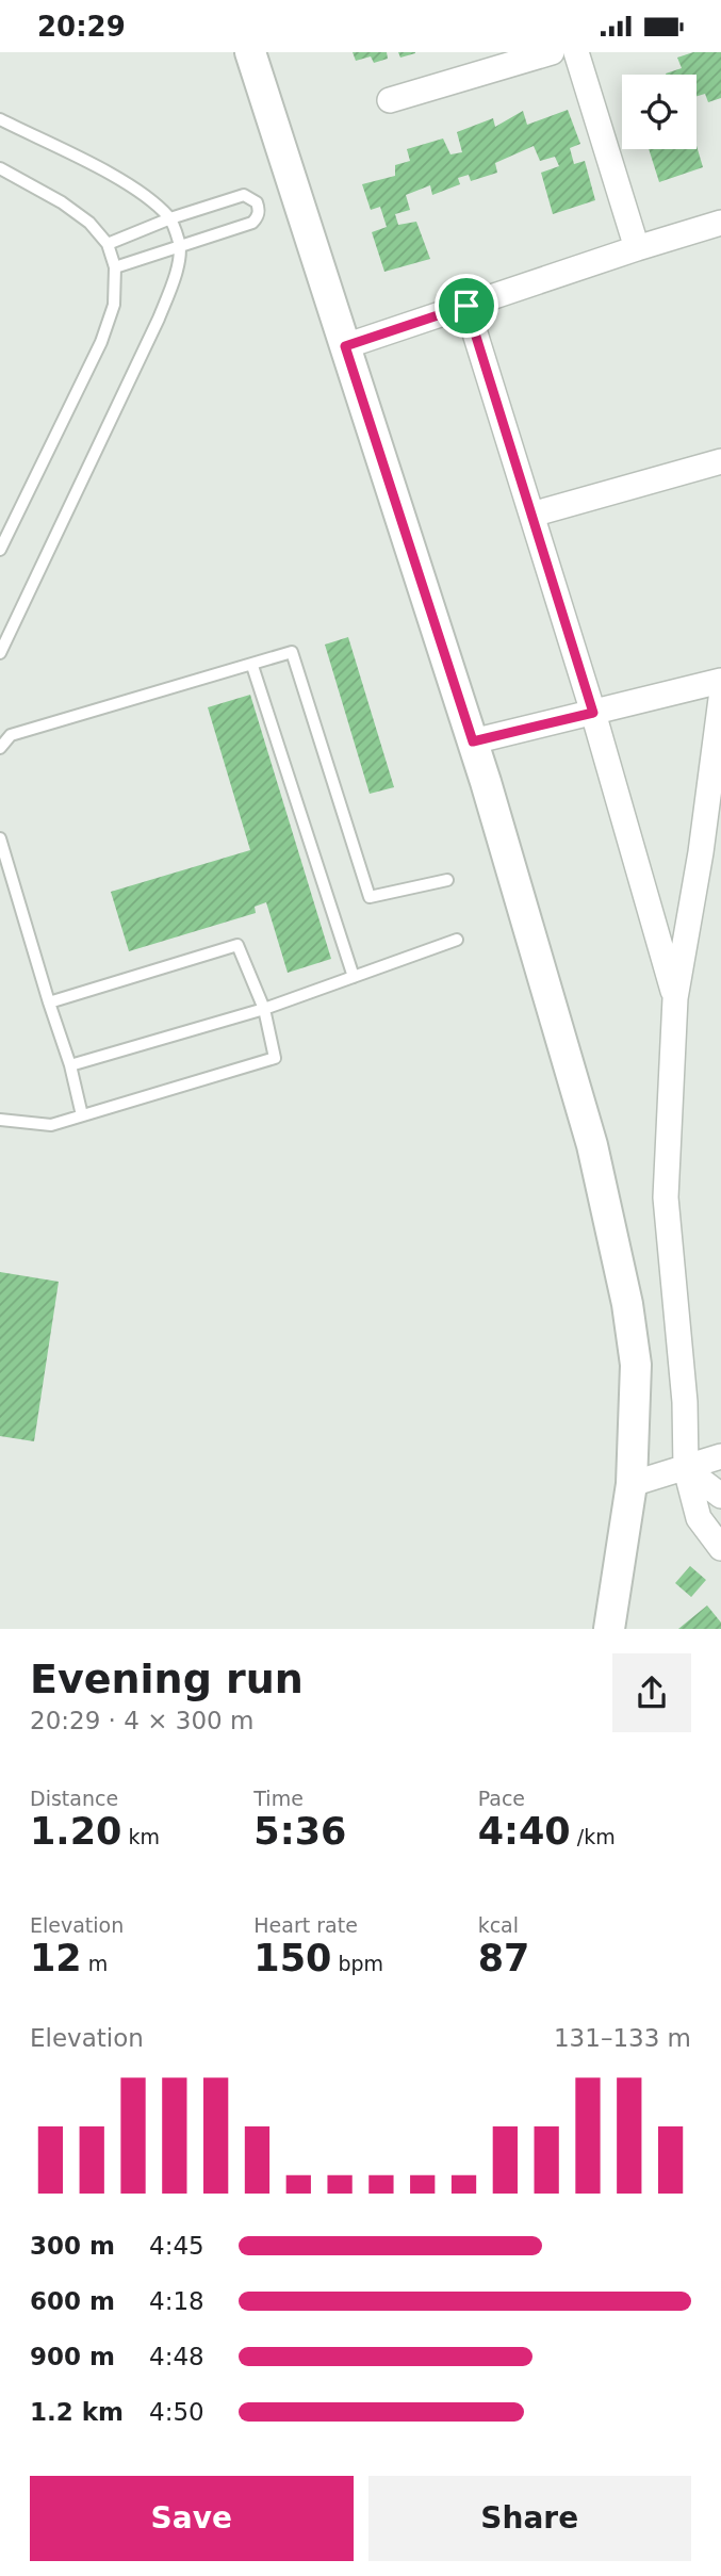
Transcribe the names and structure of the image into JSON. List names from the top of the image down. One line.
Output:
{"page":{"status":"20:29","heading":["Evening run","20:29 · 4 × 300 m"],"stats":[["Distance","1.20 km"],["Time","5:36"],["Pace","4:40 /km"],["Elevation","12 m"],["Heart rate","150 bpm"],["kcal","87"]],"chart":["Elevation","131–133 m"],"list":[{"name":"300 m","note":"4:45"},{"name":"600 m","note":"4:18"},{"name":"900 m","note":"4:48"},{"name":"1.2 km","note":"4:50"}],"buttons":["Save","Share"]}}
